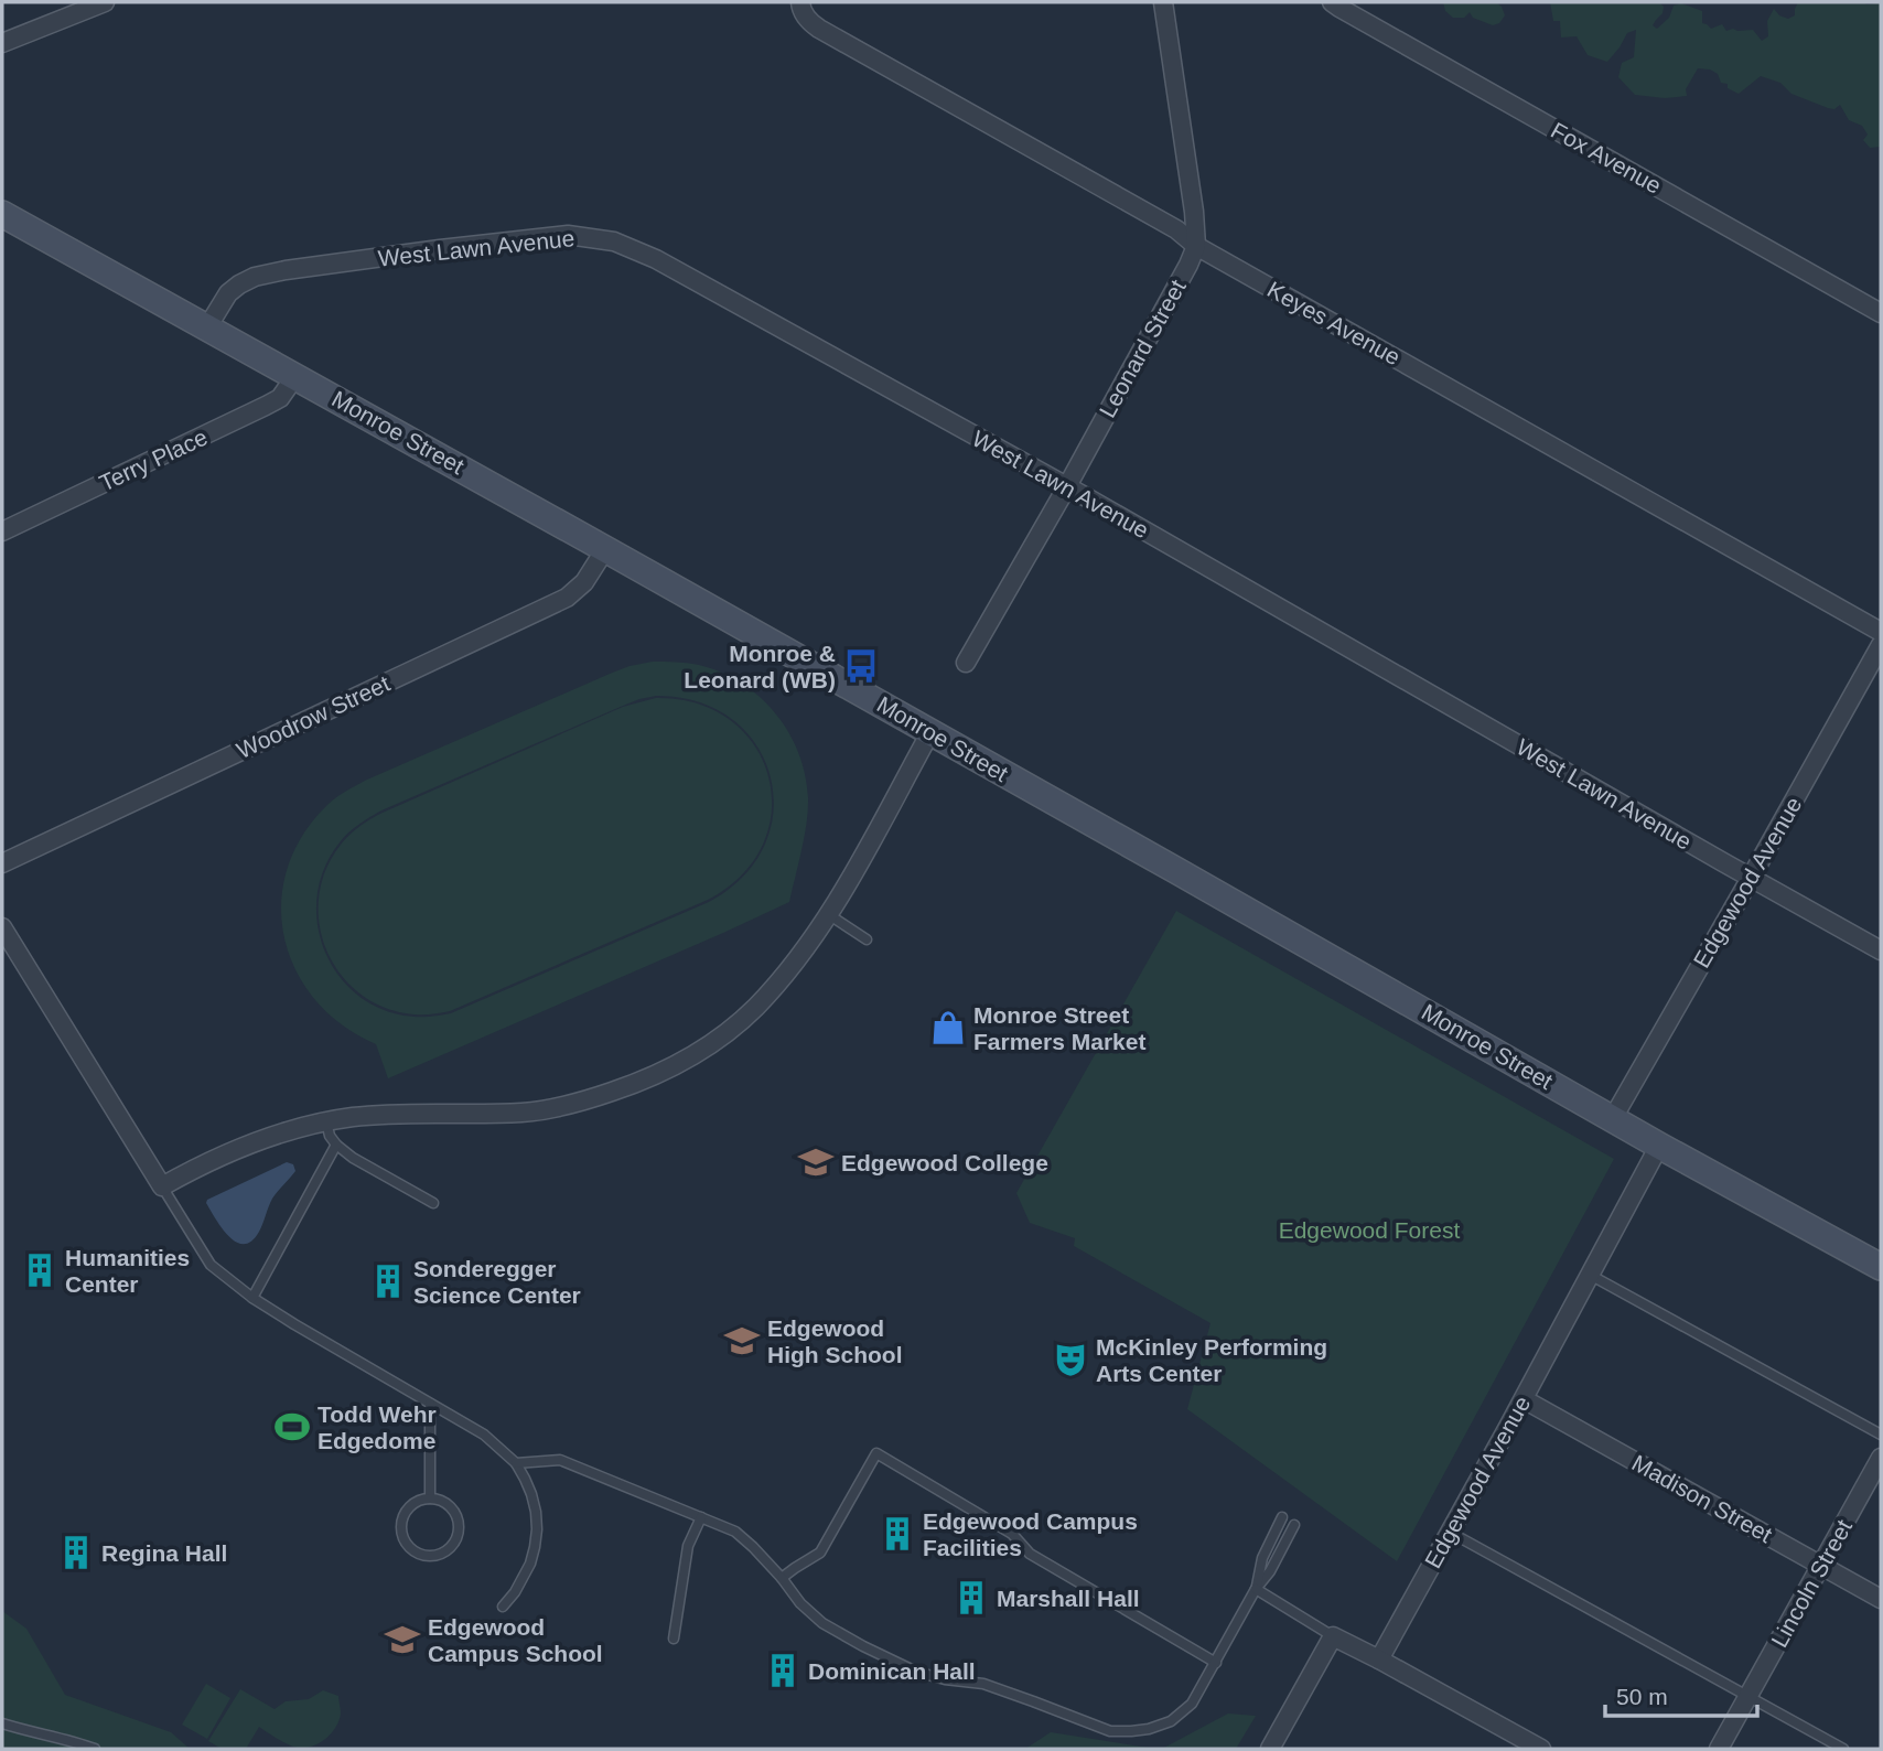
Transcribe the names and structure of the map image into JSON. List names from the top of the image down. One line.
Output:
{"streets":{"main road":["Monroe Street"],"street":["Fox Avenue","West Lawn Avenue","Keyes Avenue","Leonard Street","Terry Place","Woodrow Street","Edgewood Avenue","Madison Street","Lincoln Street"]},"crossings":[["West Lawn Avenue","Leonard Street"],["West Lawn Avenue","Monroe Street"],["West Lawn Avenue","Edgewood Avenue"],["Keyes Avenue","Leonard Street"],["Monroe Street","Terry Place"],["Monroe Street","Woodrow Street"],["Monroe Street","Edgewood Avenue"],["Edgewood Avenue","Madison Street"],["Madison Street","Lincoln Street"]],"parks":["Edgewood Forest"],"places":{"bus stop":["Monroe & Leonard (WB)"],"shop":["Monroe Street Farmers Market"],"school or university":["Edgewood College","Edgewood High School","Edgewood Campus School"],"building":["Humanities Center","Sonderegger Science Center","Edgewood Campus Facilities","Regina Hall","Marshall Hall","Dominican Hall"],"theatre":["McKinley Performing Arts Center"],"sports":["Todd Wehr Edgedome"]},"scale_bar":"50 m"}
